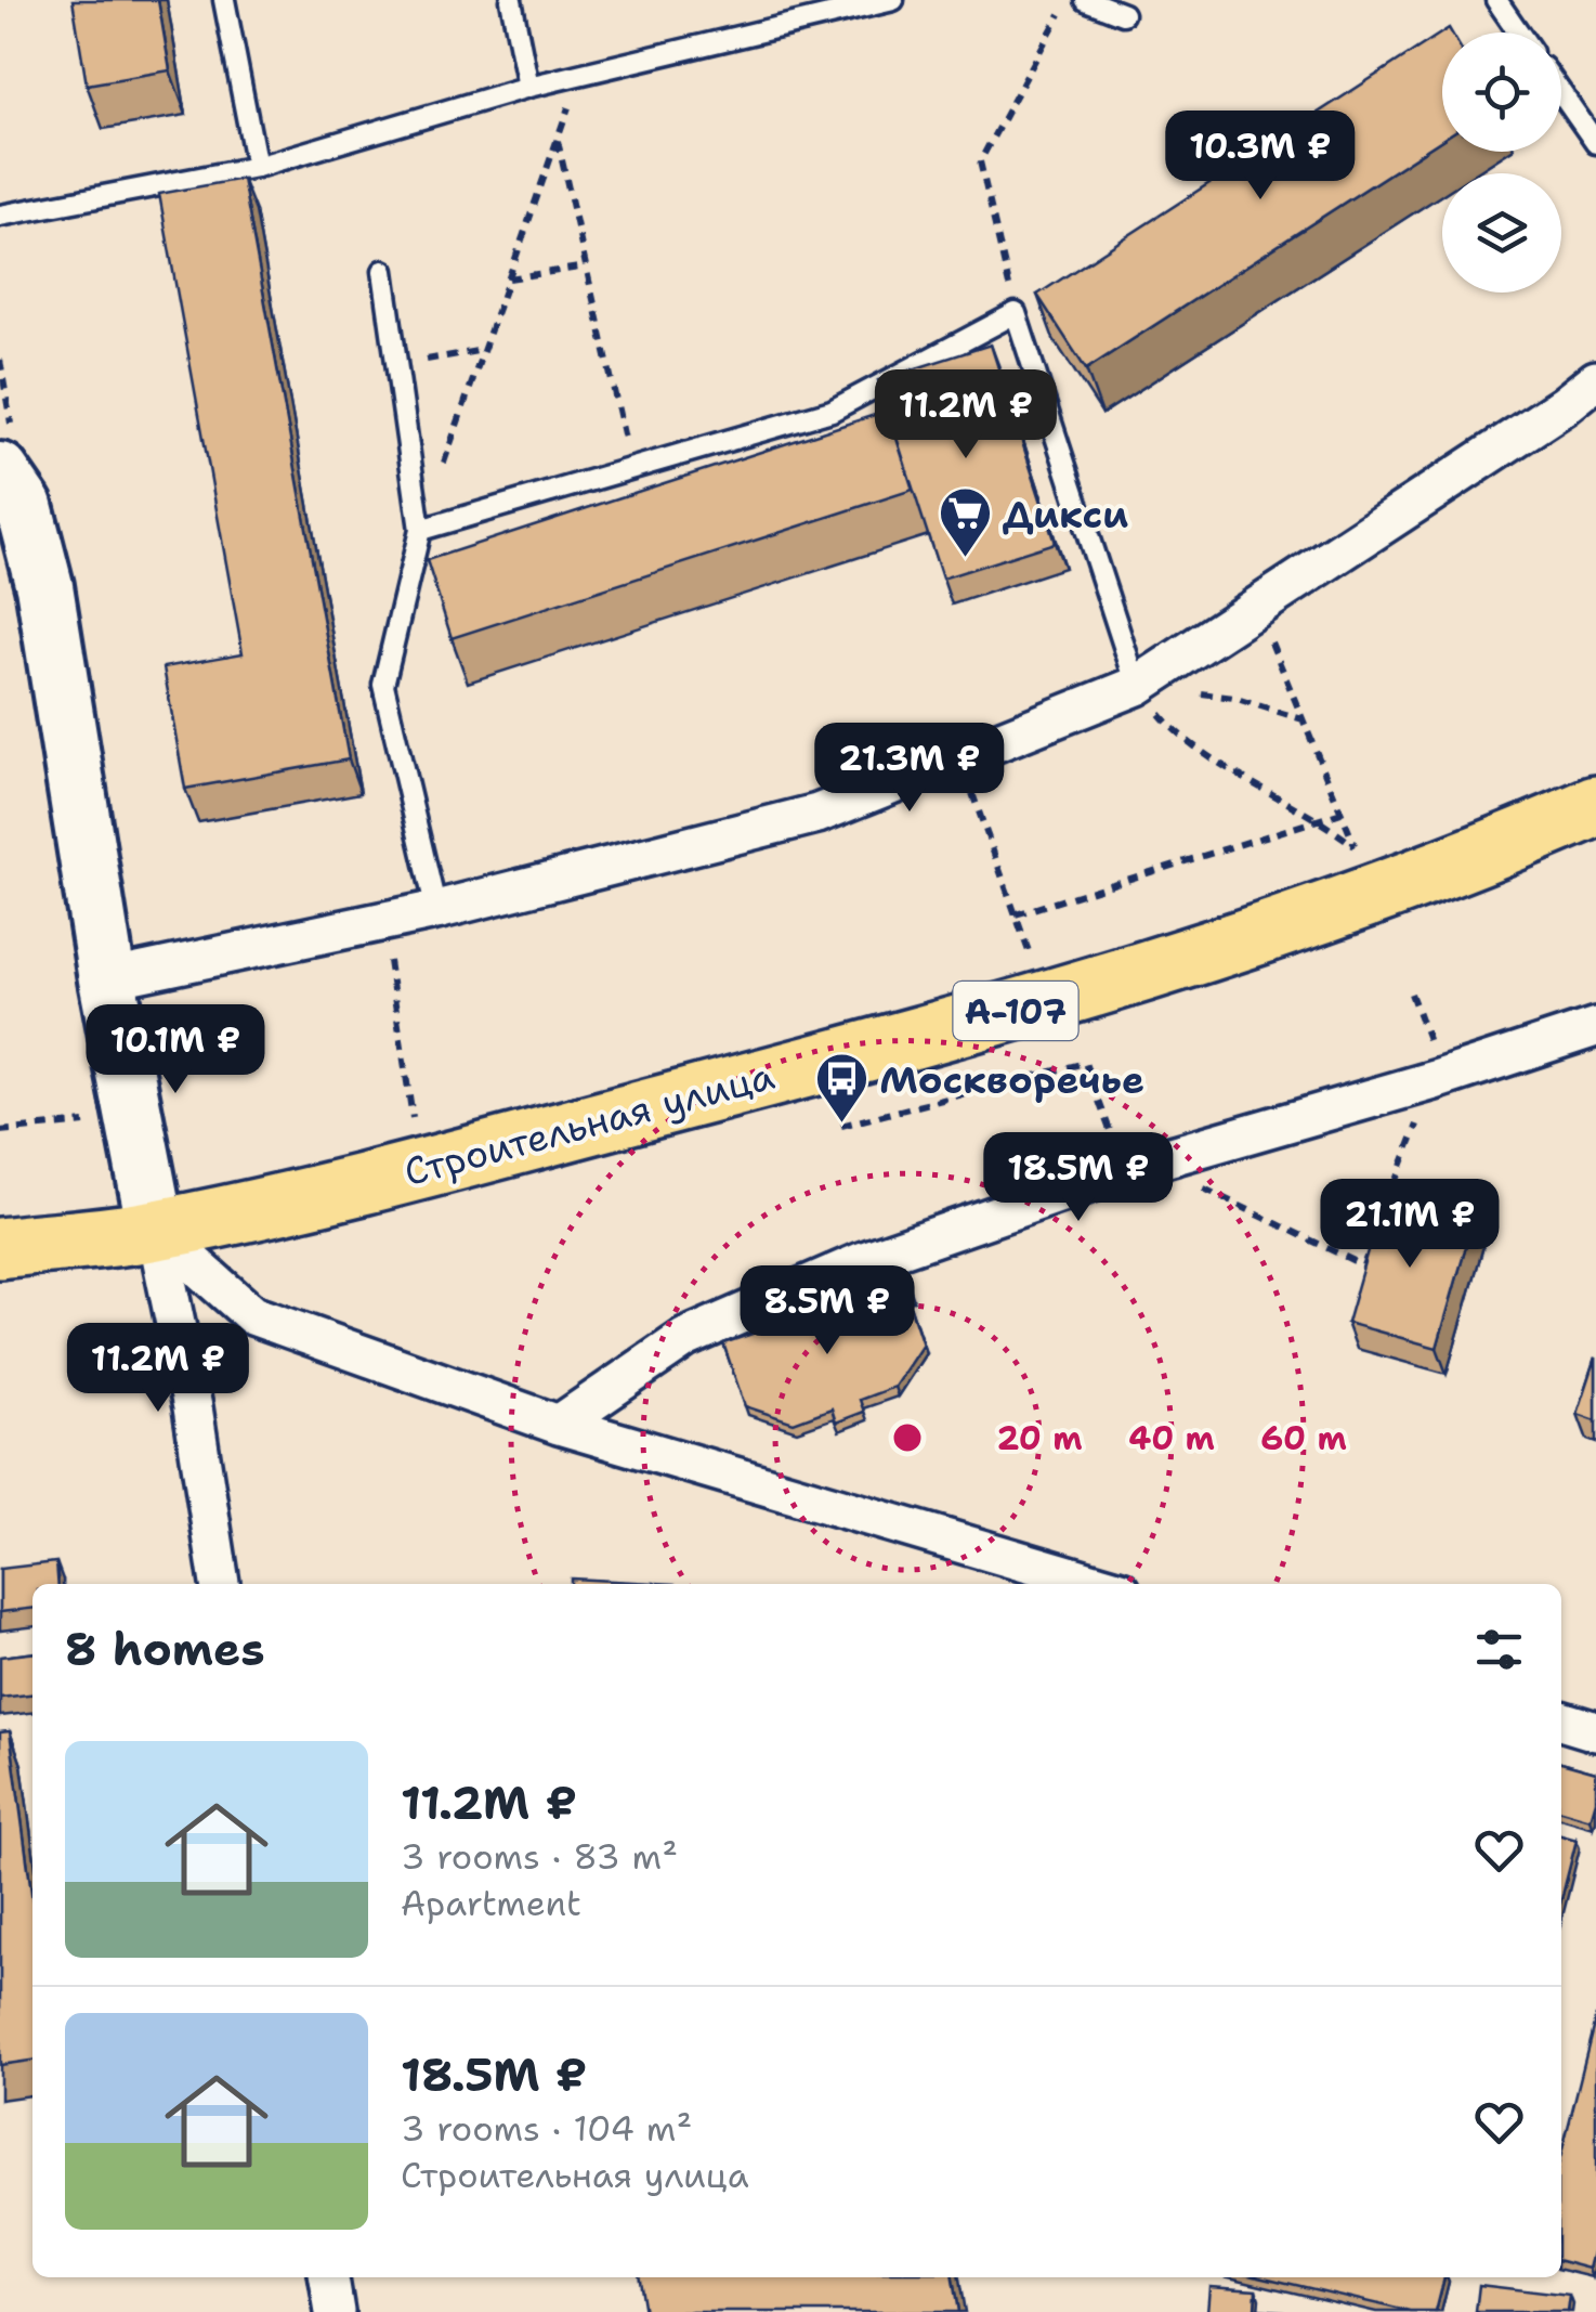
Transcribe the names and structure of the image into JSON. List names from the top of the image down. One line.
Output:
{"streets":{"highway":["А-107","Строительная улица"]},"places":{"supermarket":["Дикси"],"bus stop":["Москворечье"]},"page":{"price":["10.3M ₽","11.2M ₽","21.3M ₽","10.1M ₽","18.5M ₽","21.1M ₽","8.5M ₽","11.2M ₽"],"heading":"8 homes","list":[{"name":"11.2M ₽","note":"3 rooms · 83 m² · Apartment"},{"name":"18.5M ₽","note":"3 rooms · 104 m² · Строительная улица"}]},"rings":["20 m","40 m","60 m"]}
